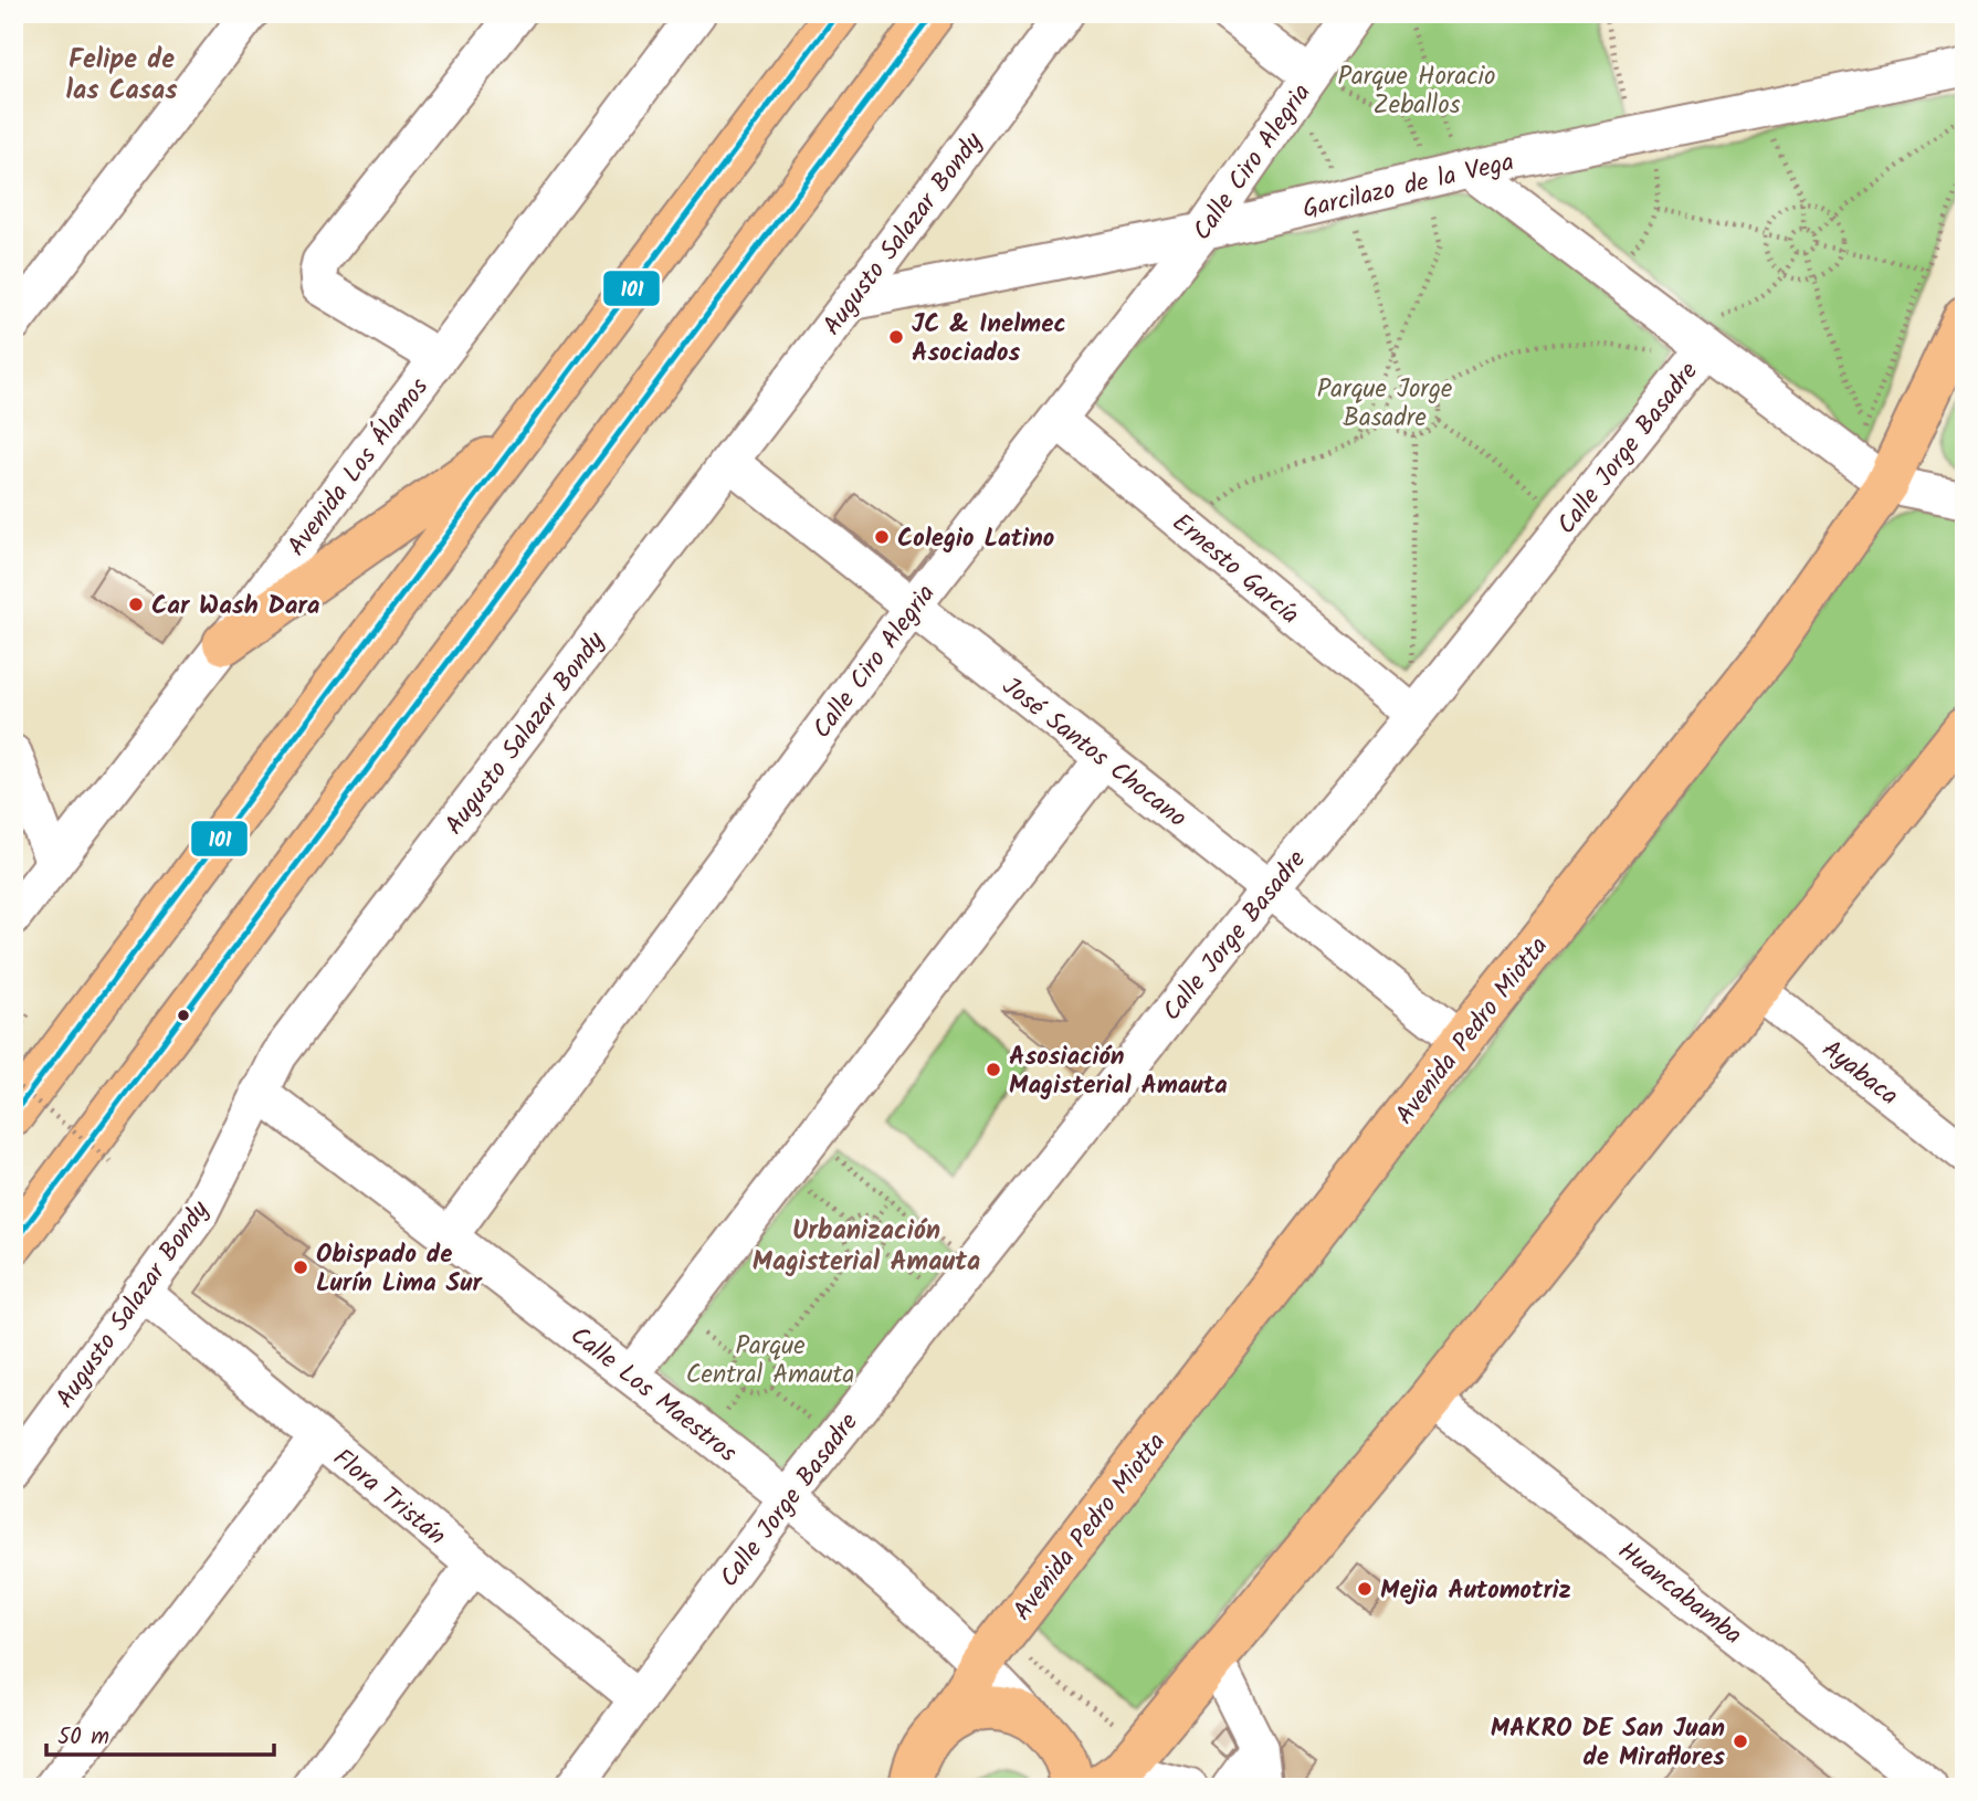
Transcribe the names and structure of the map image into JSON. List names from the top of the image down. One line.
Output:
{"streets":{"main road":["Avenida Pedro Miotta"],"street":["Calle Ciro Alegria","Garcilazo de la Vega","Augusto Salazar Bondy","Calle Jorge Basadre","Avenida Los Álamos","Ernesto García","José Santos Chocano","Ayabaca","Calle Los Maestros","Flora Tristán","Huancabamba"]},"crossings":[["Calle Ciro Alegria","Garcilazo de la Vega"],["Calle Ciro Alegria","Ernesto García"],["Calle Ciro Alegria","José Santos Chocano"],["Calle Ciro Alegria","Calle Los Maestros"],["Garcilazo de la Vega","Augusto Salazar Bondy"],["Augusto Salazar Bondy","José Santos Chocano"],["Augusto Salazar Bondy","Calle Los Maestros"],["Augusto Salazar Bondy","Flora Tristán"],["Calle Jorge Basadre","Ernesto García"],["Calle Jorge Basadre","José Santos Chocano"],["Calle Jorge Basadre","Calle Los Maestros"],["Calle Jorge Basadre","Flora Tristán"],["José Santos Chocano","Avenida Pedro Miotta"],["Avenida Pedro Miotta","Calle Los Maestros"]],"districts":["Felipe de las Casas","Urbanización Magisterial Amauta"],"parks":["Parque Horacio Zeballos","Parque Jorge Basadre","Parque Central Amauta"],"places":["JC & Inelmec Asociados","Colegio Latino","Car Wash Dara","Asosiación Magisterial Amauta","Obispado de Lurín Lima Sur","Mejia Automotriz","MAKRO DE San Juan de Miraflores"],"lines":["transit line 101"],"scale_bar":"50 m"}
